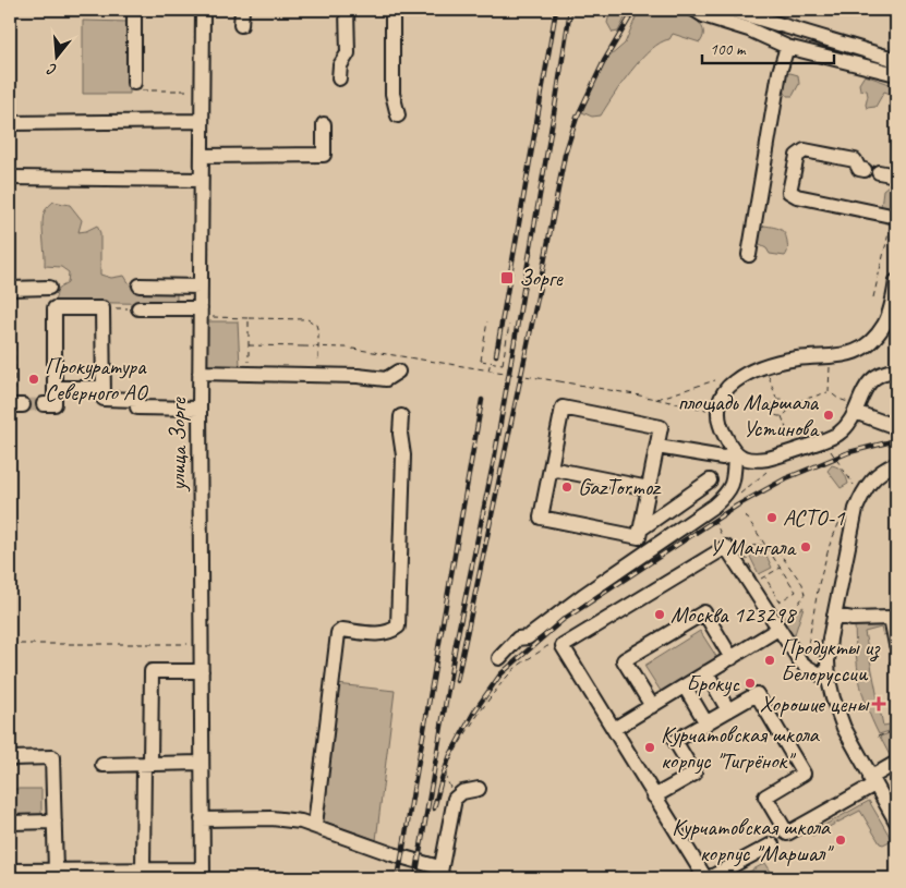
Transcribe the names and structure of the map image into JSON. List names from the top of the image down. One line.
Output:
{"streets":{"street":["улица Зорге"]},"places":{"transit":["Зорге"],"other":["Прокуратура Северного АО","площадь Маршала Устинова","GazTormoz","АСТО-1","У Мангала","Москва 123298","Продукты из Белоруссии","Брокус","Курчатовская школа корпус \"Тигрёнок\"","Курчатовская школа корпус \"Маршал\""],"health":["Хорошие цены"]},"scale_bar":"100 m","north":"bottom"}
